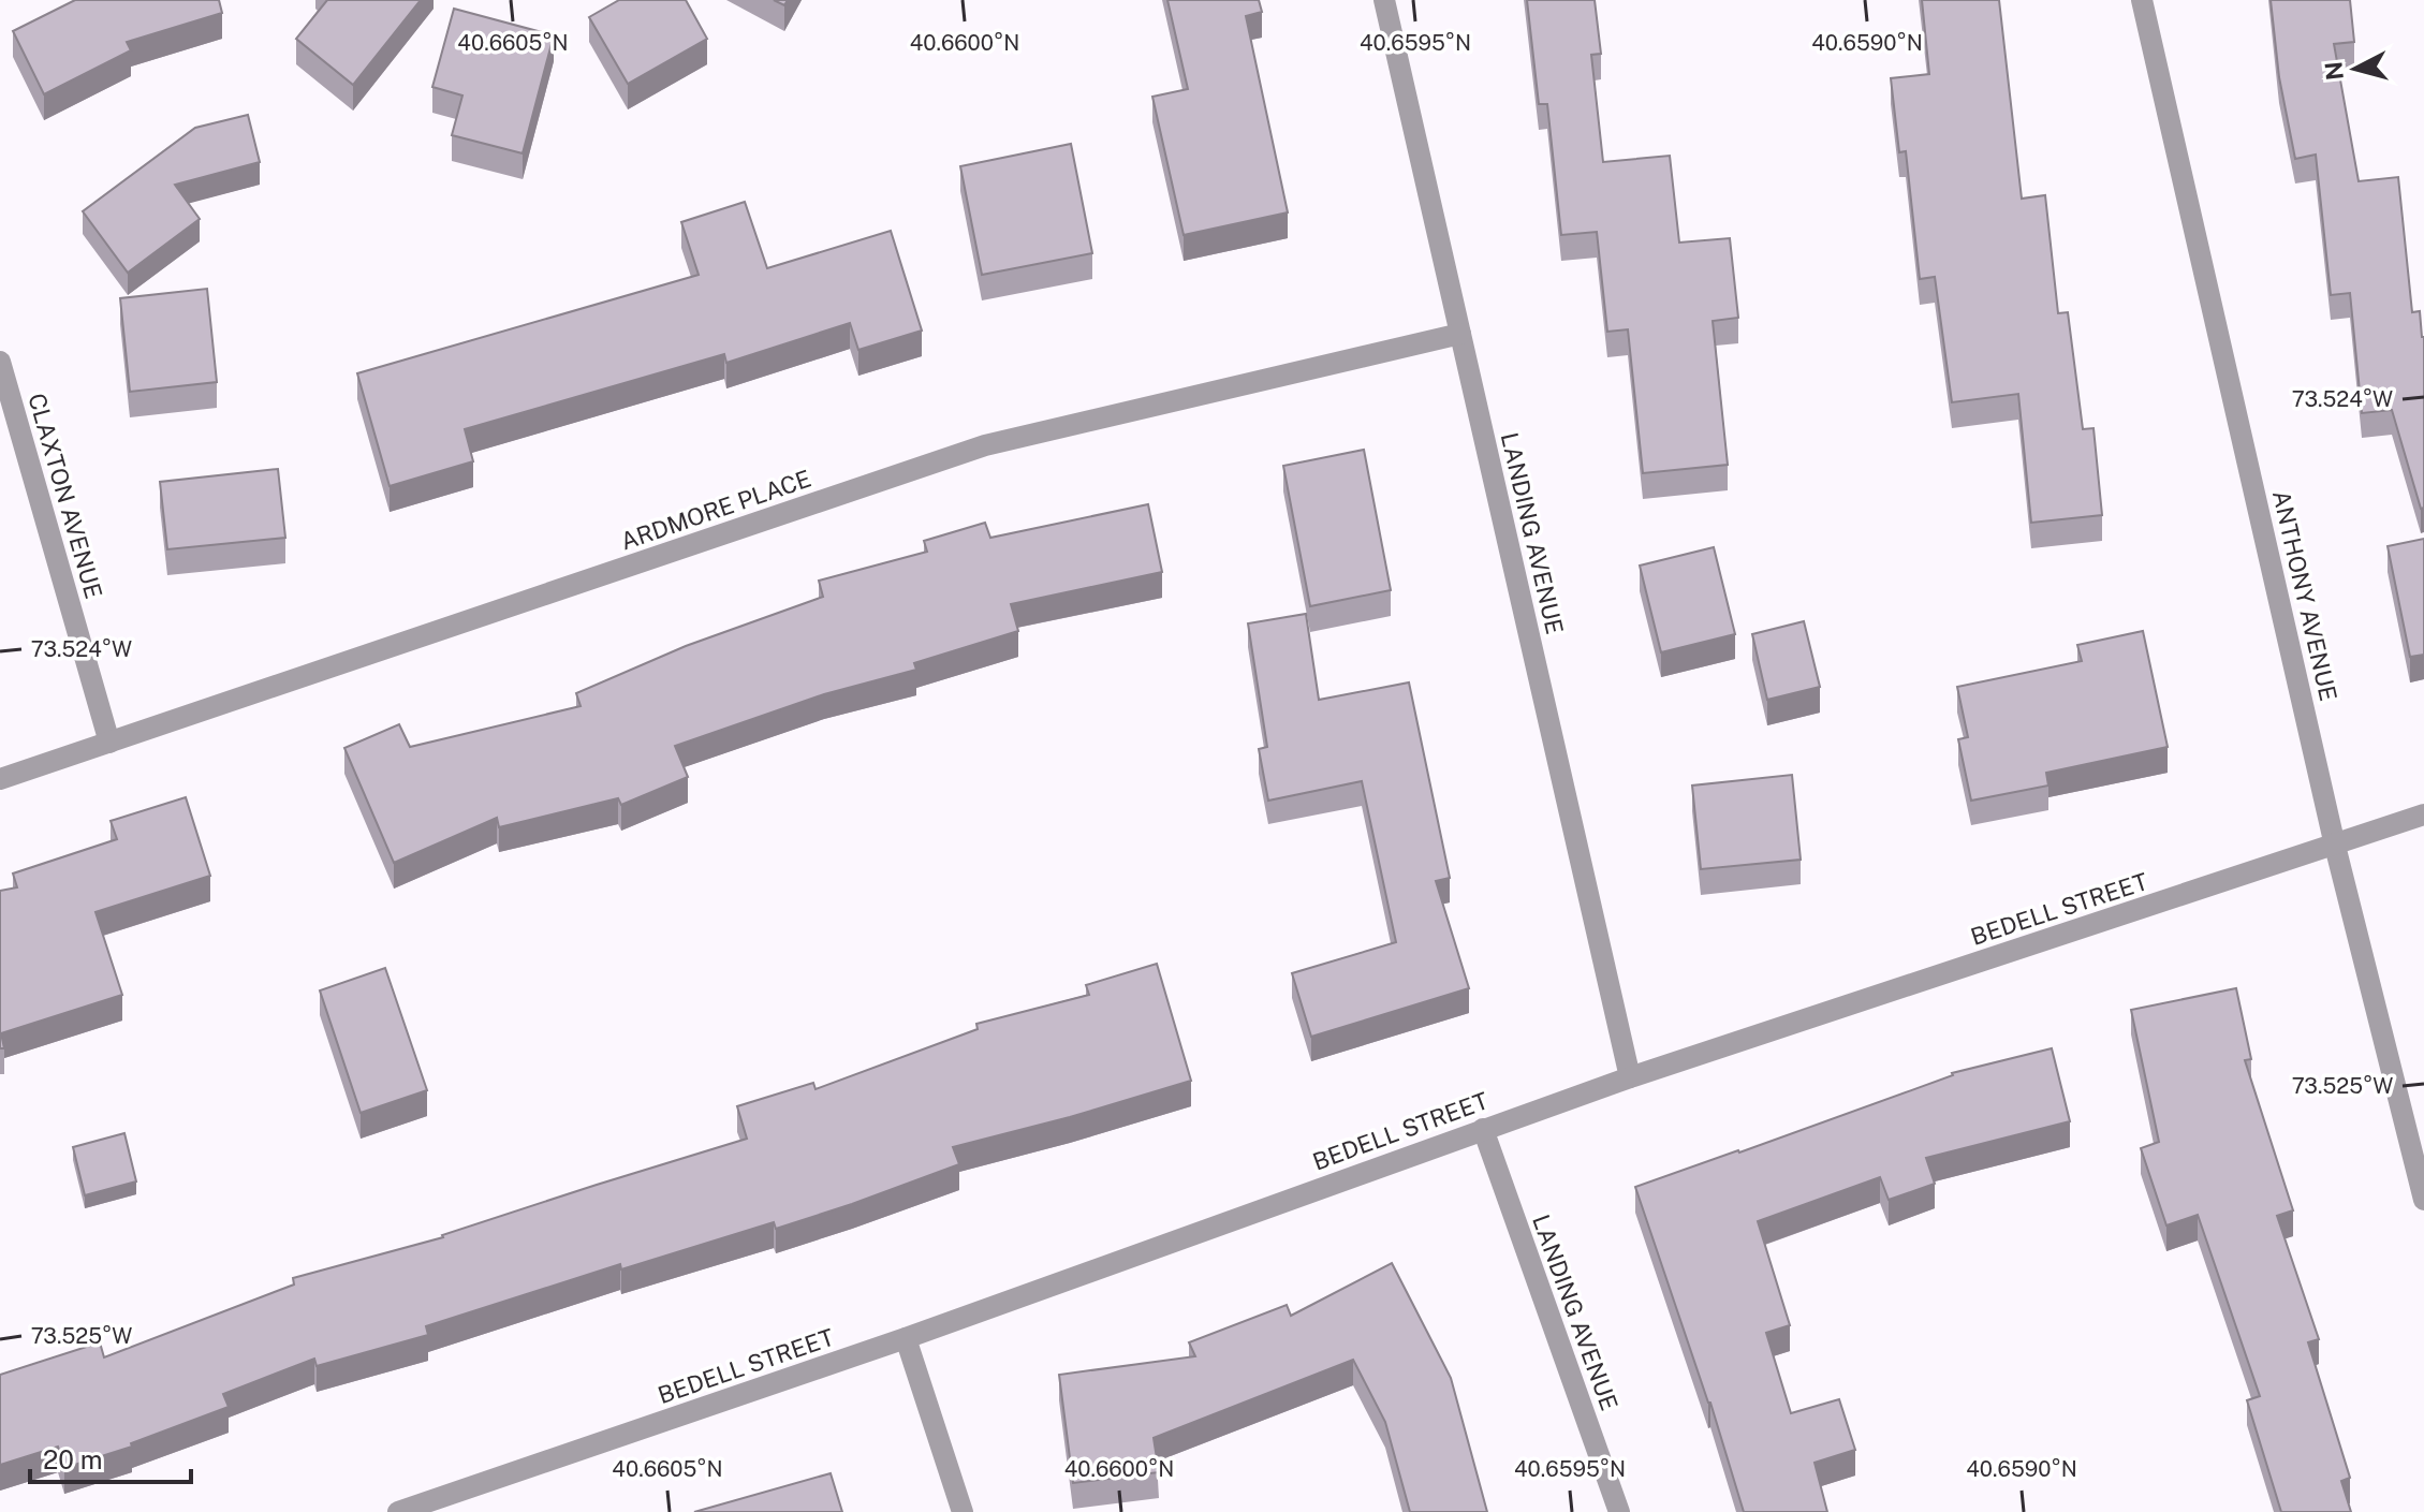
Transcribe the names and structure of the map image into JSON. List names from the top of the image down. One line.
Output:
{"streets":{"street":["CLAXTON AVENUE","ARDMORE PLACE","LANDING AVENUE","ANTHONY AVENUE","BEDELL STREET"]},"crossings":[["CLAXTON AVENUE","ARDMORE PLACE"],["ARDMORE PLACE","LANDING AVENUE"],["LANDING AVENUE","BEDELL STREET"],["ANTHONY AVENUE","BEDELL STREET"]],"scale_bar":"20 m","north":"left","coordinates":["40.6605°N","40.6600°N","40.6595°N","40.6590°N","73.524°W","73.525°W"]}
